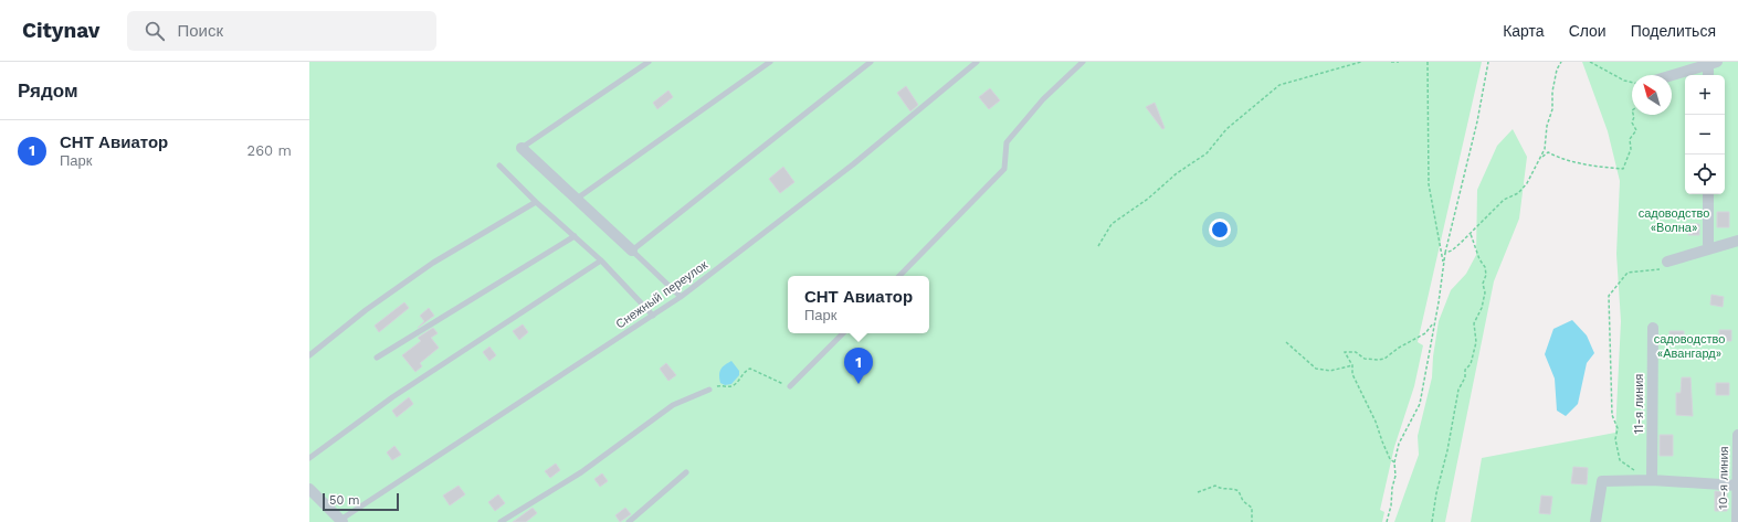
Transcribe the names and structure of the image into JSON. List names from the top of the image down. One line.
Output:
{"streets":{"street":["11-я линия","10-я линия"],"lane":["Снежный переулок"]},"parks":["садоводство «Волна»","садоводство «Авангард»"],"scale_bar":"50 m","north":"top left","page":{"header":"Citynav","search":"Поиск","nav":["Карта","Слои","Поделиться"],"heading":"Рядом","map_buttons":["+","−"],"list":[{"mark":"1","name":"СНТ Авиатор","note":"Парк","value":"260 m"}],"popup":["СНТ Авиатор","Парк"],"pins":"1","scale":"50 m"}}
